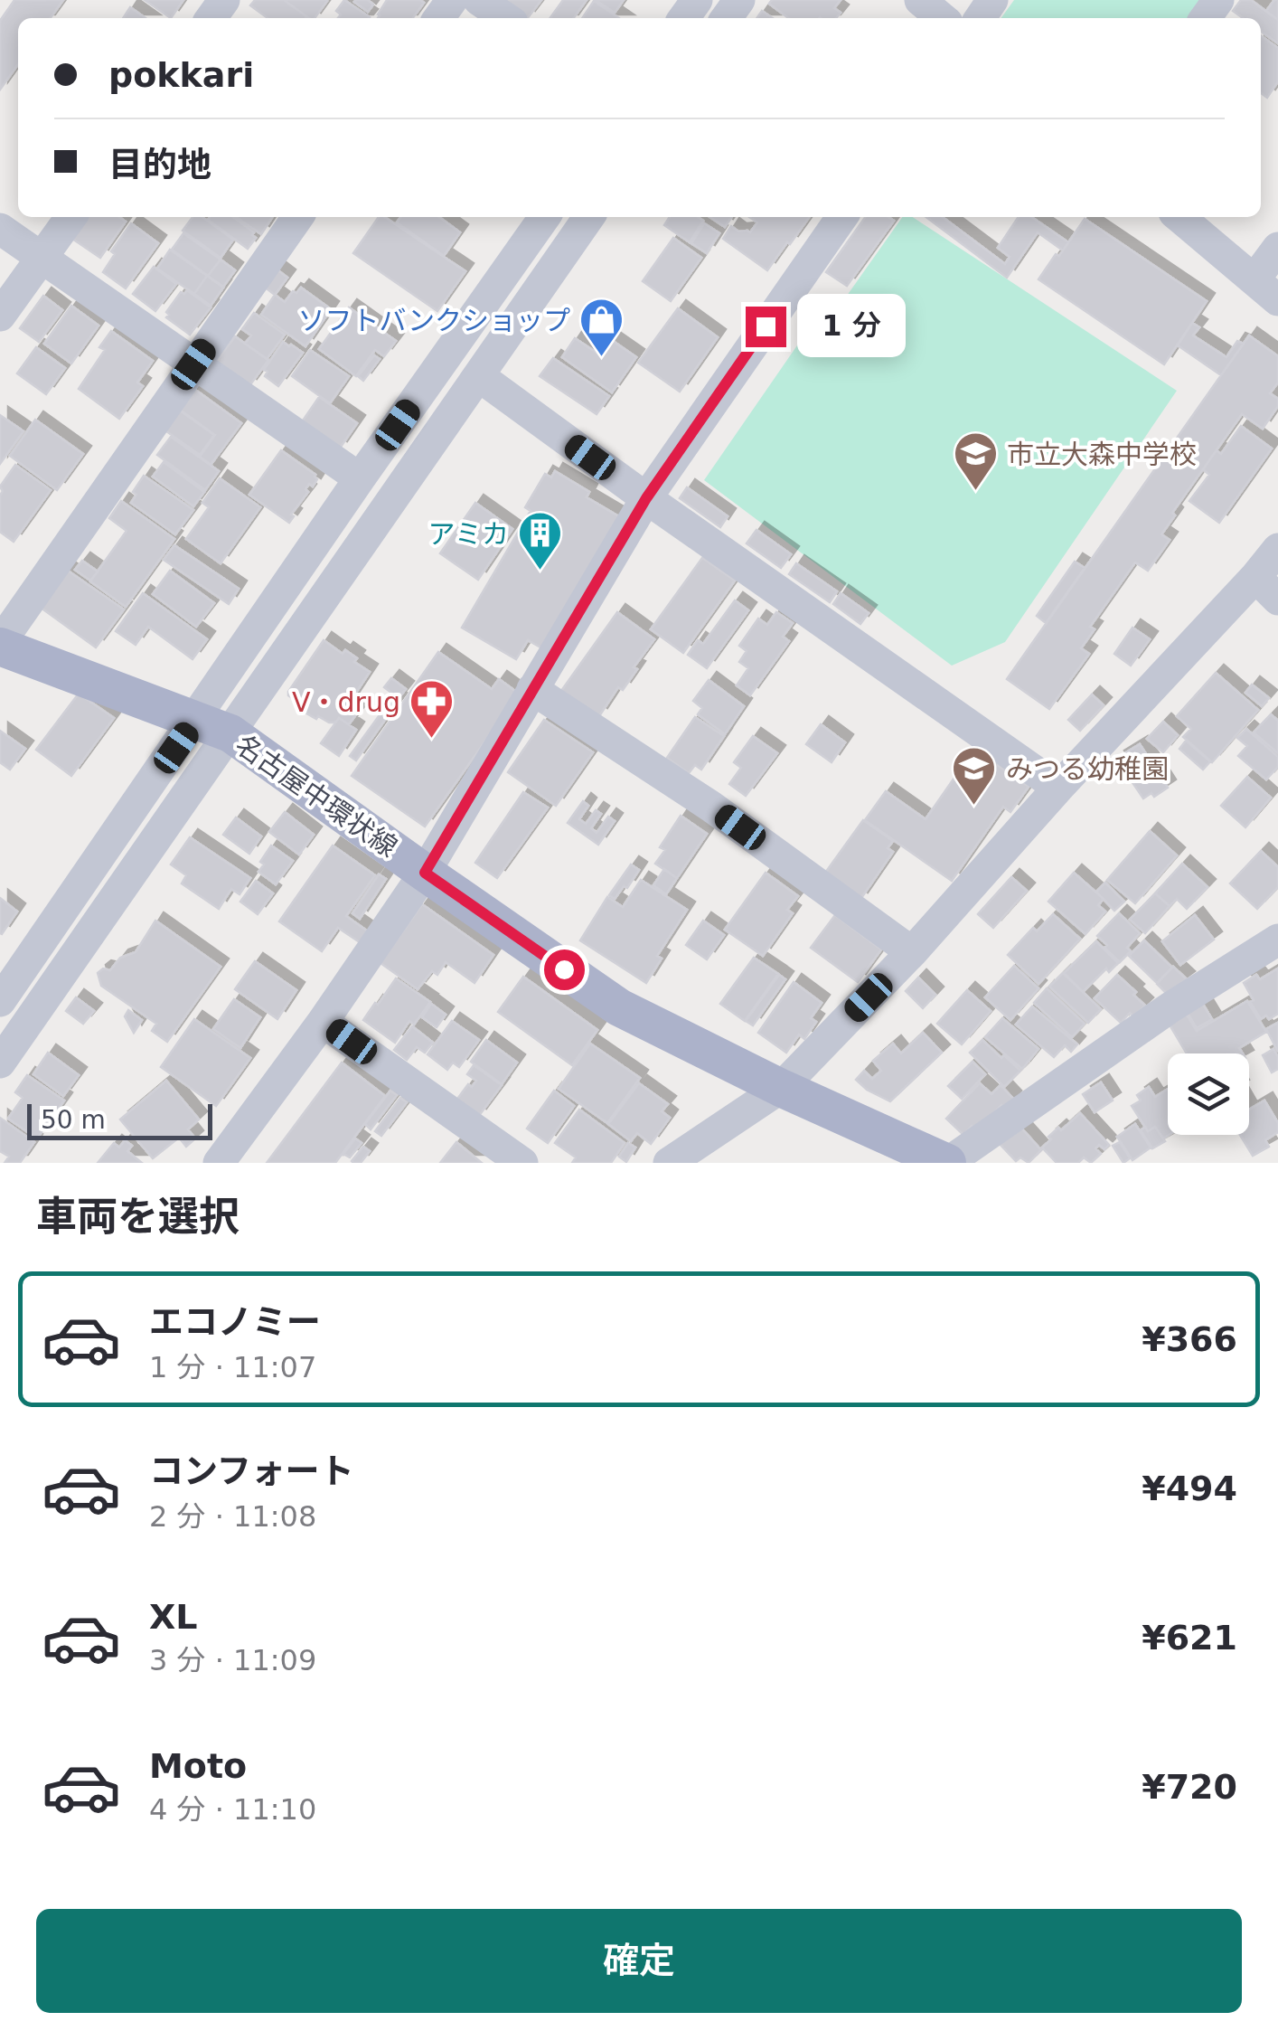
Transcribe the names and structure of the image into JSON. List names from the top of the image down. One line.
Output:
{"streets":{"main road":["名古屋中環状線"]},"places":{"shop":["ソフトバンクショップ"],"school or university":["市立大森中学校","みつる幼稚園"],"building":["アミカ"],"pharmacy":["V・drug"]},"scale_bar":"50 m","page":{"banner":["pokkari","目的地"],"bubble":"1 分","scale":"50 m","heading":"車両を選択","list":[{"name":"エコノミー","note":"1 分 · 11:07","value":"¥366"},{"name":"コンフォート","note":"2 分 · 11:08","value":"¥494"},{"name":"XL","note":"3 分 · 11:09","value":"¥621"},{"name":"Moto","note":"4 分 · 11:10","value":"¥720"}],"buttons":"確定"}}
